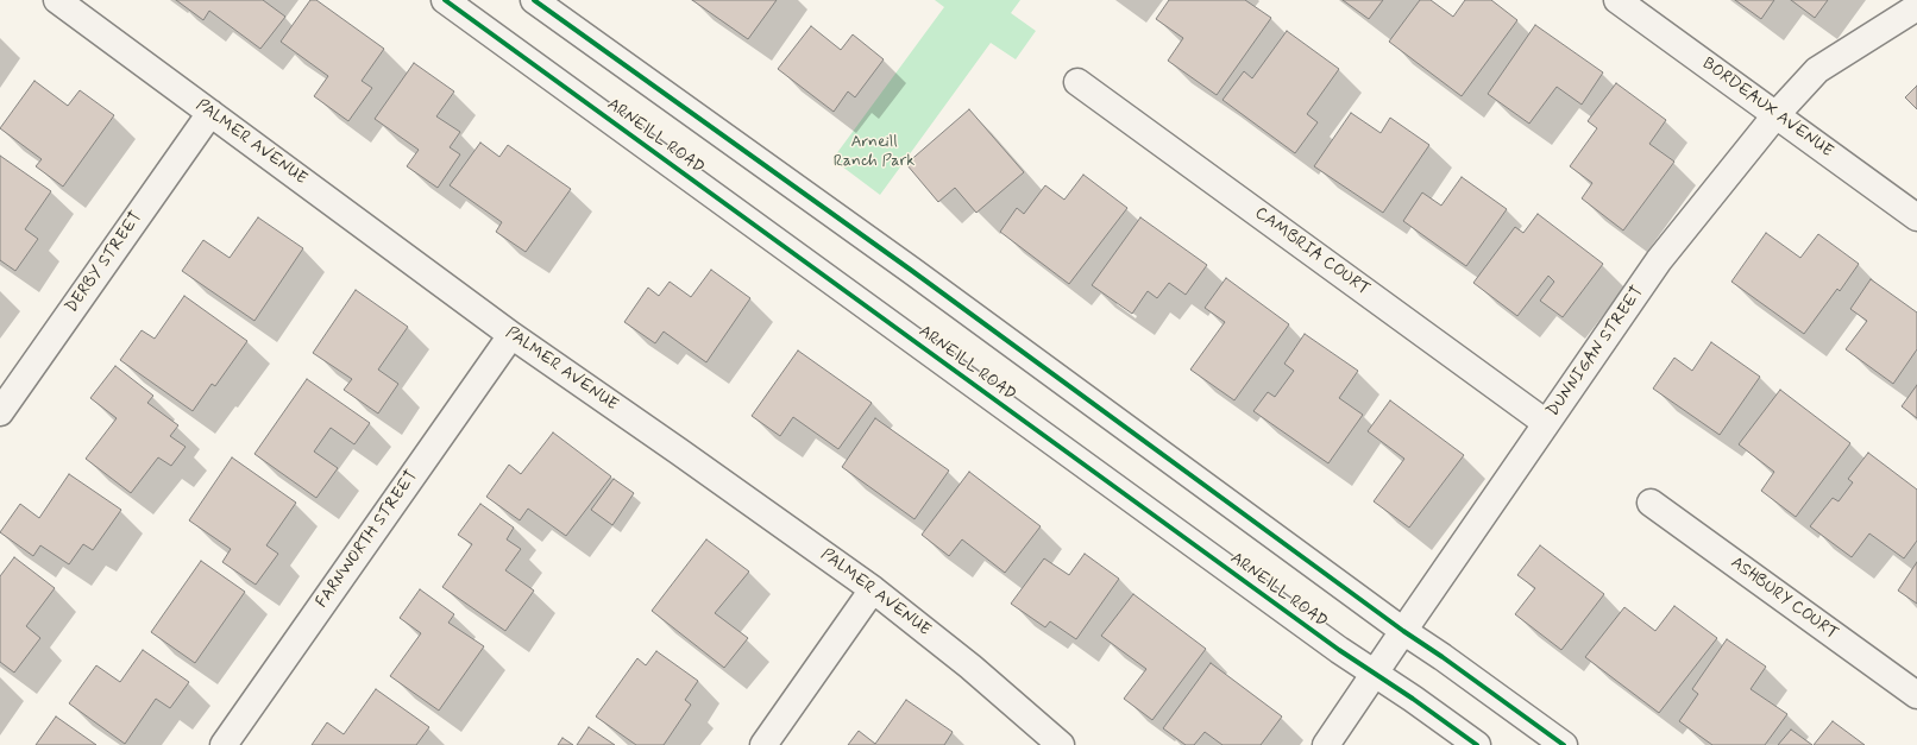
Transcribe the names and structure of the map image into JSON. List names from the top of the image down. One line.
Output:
{"streets":{"street":["BORDEAUX AVENUE","ARNEILL ROAD","PALMER AVENUE","CAMBRIA COURT","DERBY STREET","DUNNIGAN STREET","FARNWORTH STREET","ASHBURY COURT"]},"crossings":[["BORDEAUX AVENUE","DUNNIGAN STREET"],["ARNEILL ROAD","DUNNIGAN STREET"],["PALMER AVENUE","DERBY STREET"],["PALMER AVENUE","FARNWORTH STREET"],["CAMBRIA COURT","DUNNIGAN STREET"]],"parks":["Arneill Ranch Park"]}
